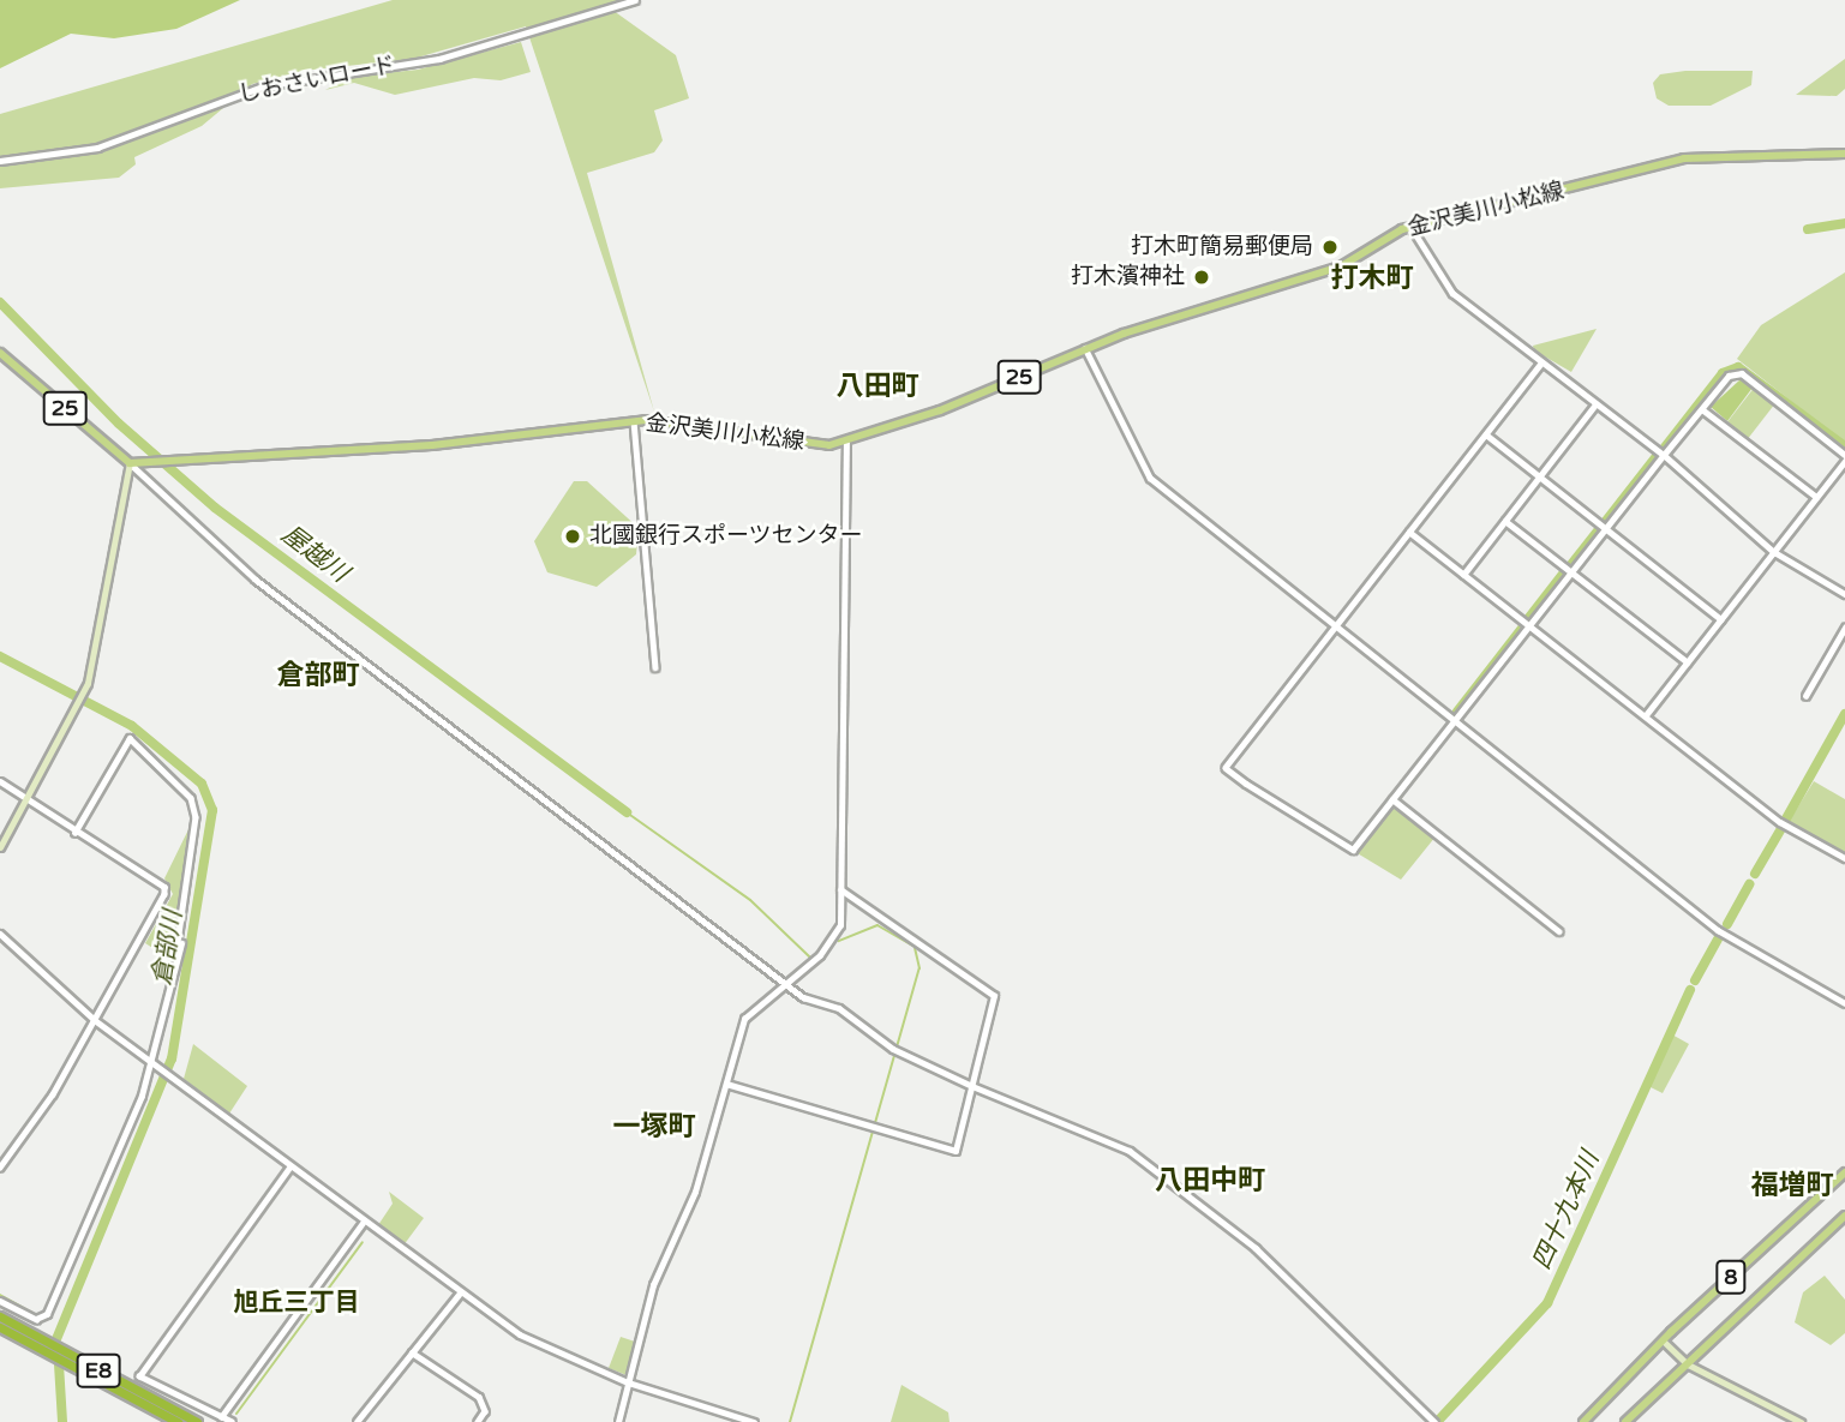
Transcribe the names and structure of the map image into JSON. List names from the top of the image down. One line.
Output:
{"streets":{"highway":["E8"],"main road":["金沢美川小松線","25","8"],"street":["しおさいロード"]},"crossings":[["金沢美川小松線","25"]],"districts":["打木町","八田町","倉部町","一塚町","八田中町","福増町","旭丘三丁目"],"water":["屋越川","倉部川","四十九本川"],"places":["打木町簡易郵便局","打木濱神社","北國銀行スポーツセンター"]}
